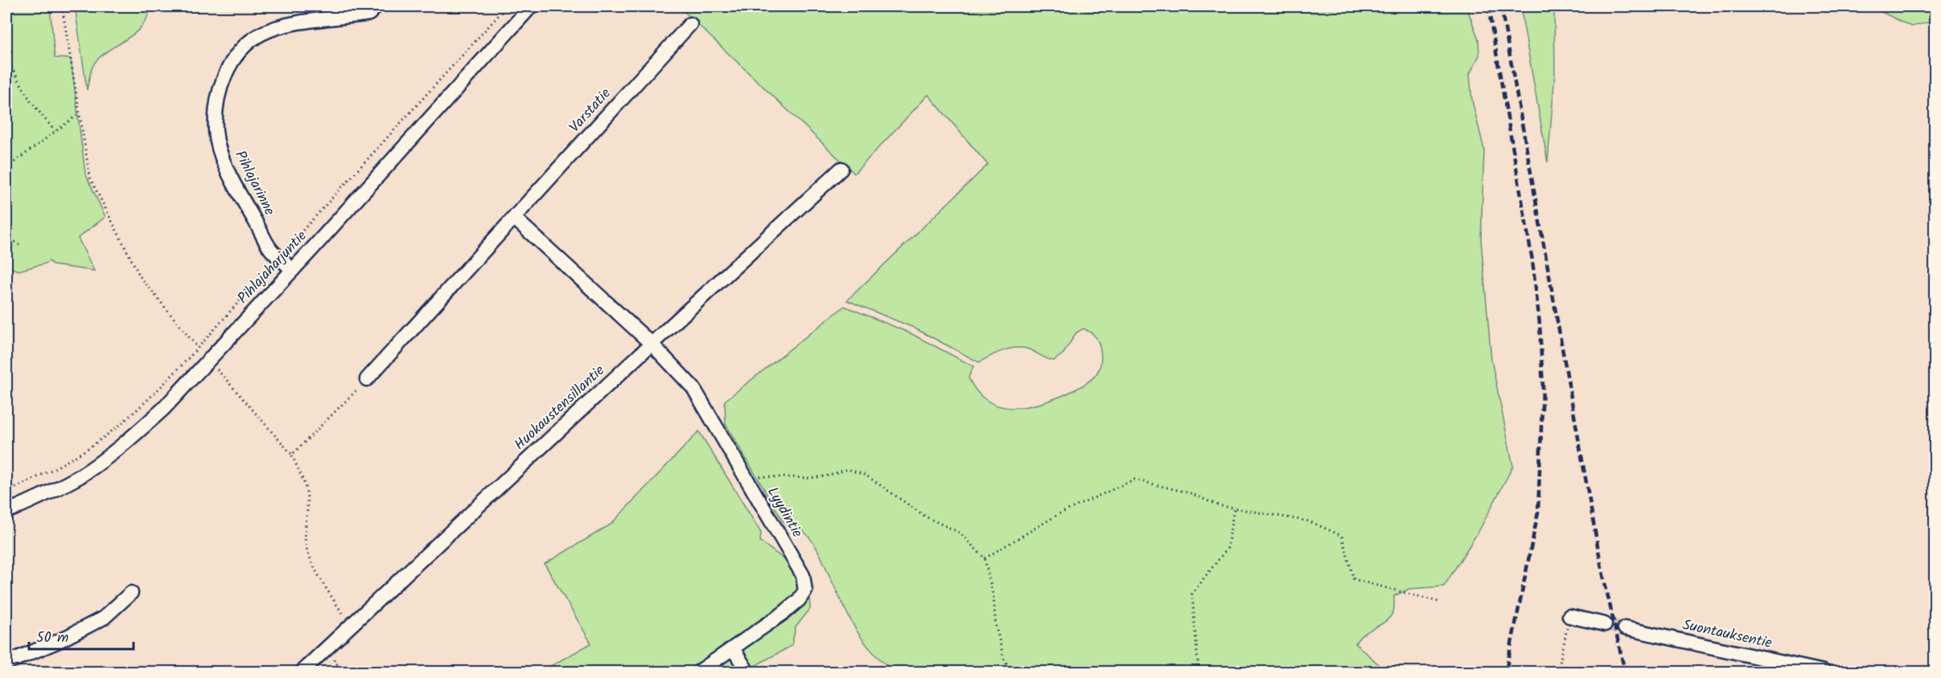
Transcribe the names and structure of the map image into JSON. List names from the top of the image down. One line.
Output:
{"streets":{"street":["Varstatie","Pihlajarinne","Pihlajaharjuntie","Huokaustensillantie","Lyydintie","Suontauksentie"]},"crossings":[["Pihlajarinne","Pihlajaharjuntie"],["Huokaustensillantie","Lyydintie"]],"scale_bar":"50 m"}
